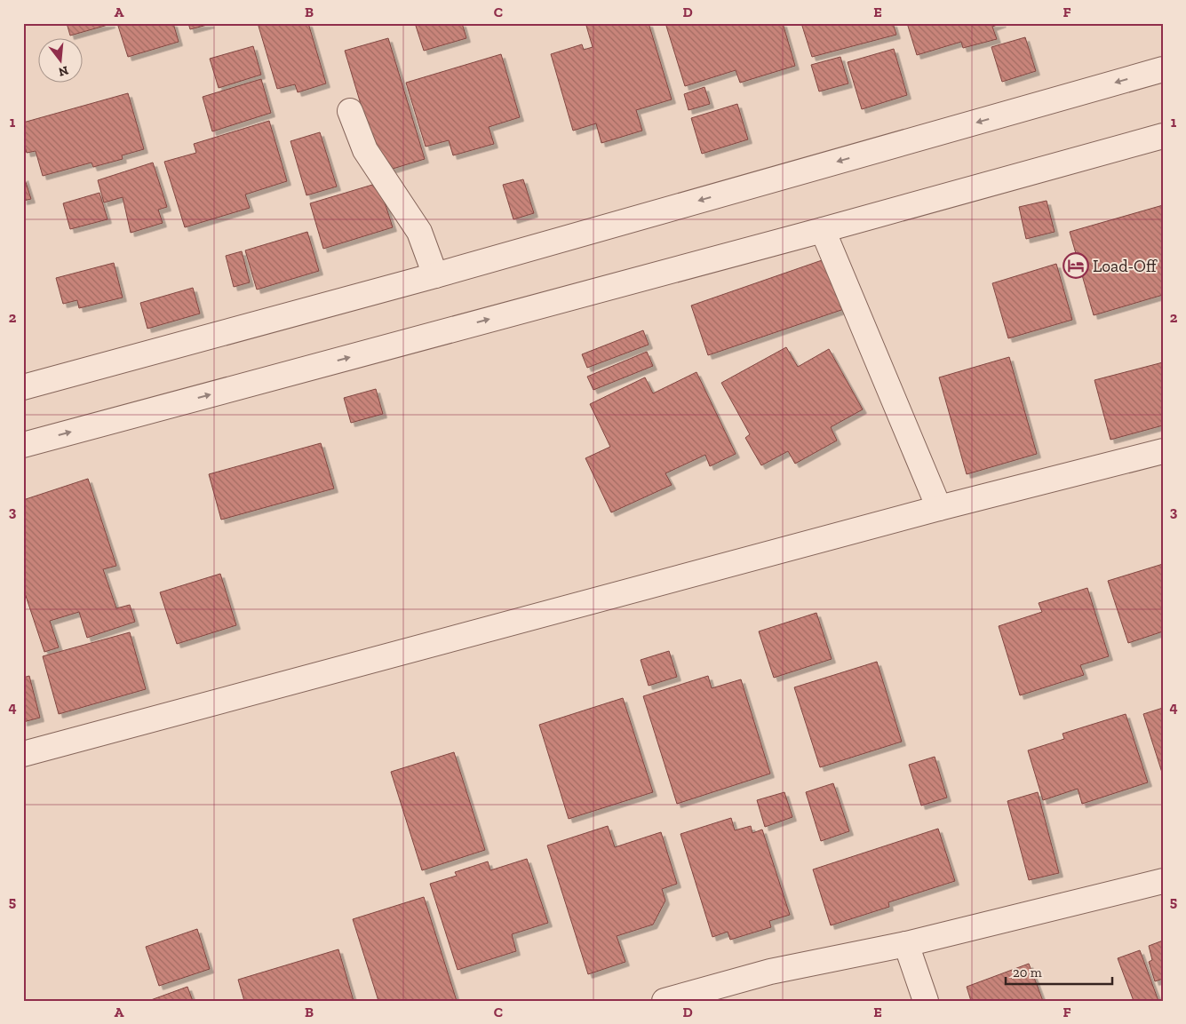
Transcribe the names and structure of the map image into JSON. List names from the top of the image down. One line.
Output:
{"places":{"hotel":["Load-Off"]},"scale_bar":"20 m","north":"bottom","grid":{"columns":["A","B","C","D","E","F"],"rows":["1","2","3","4","5"]}}
